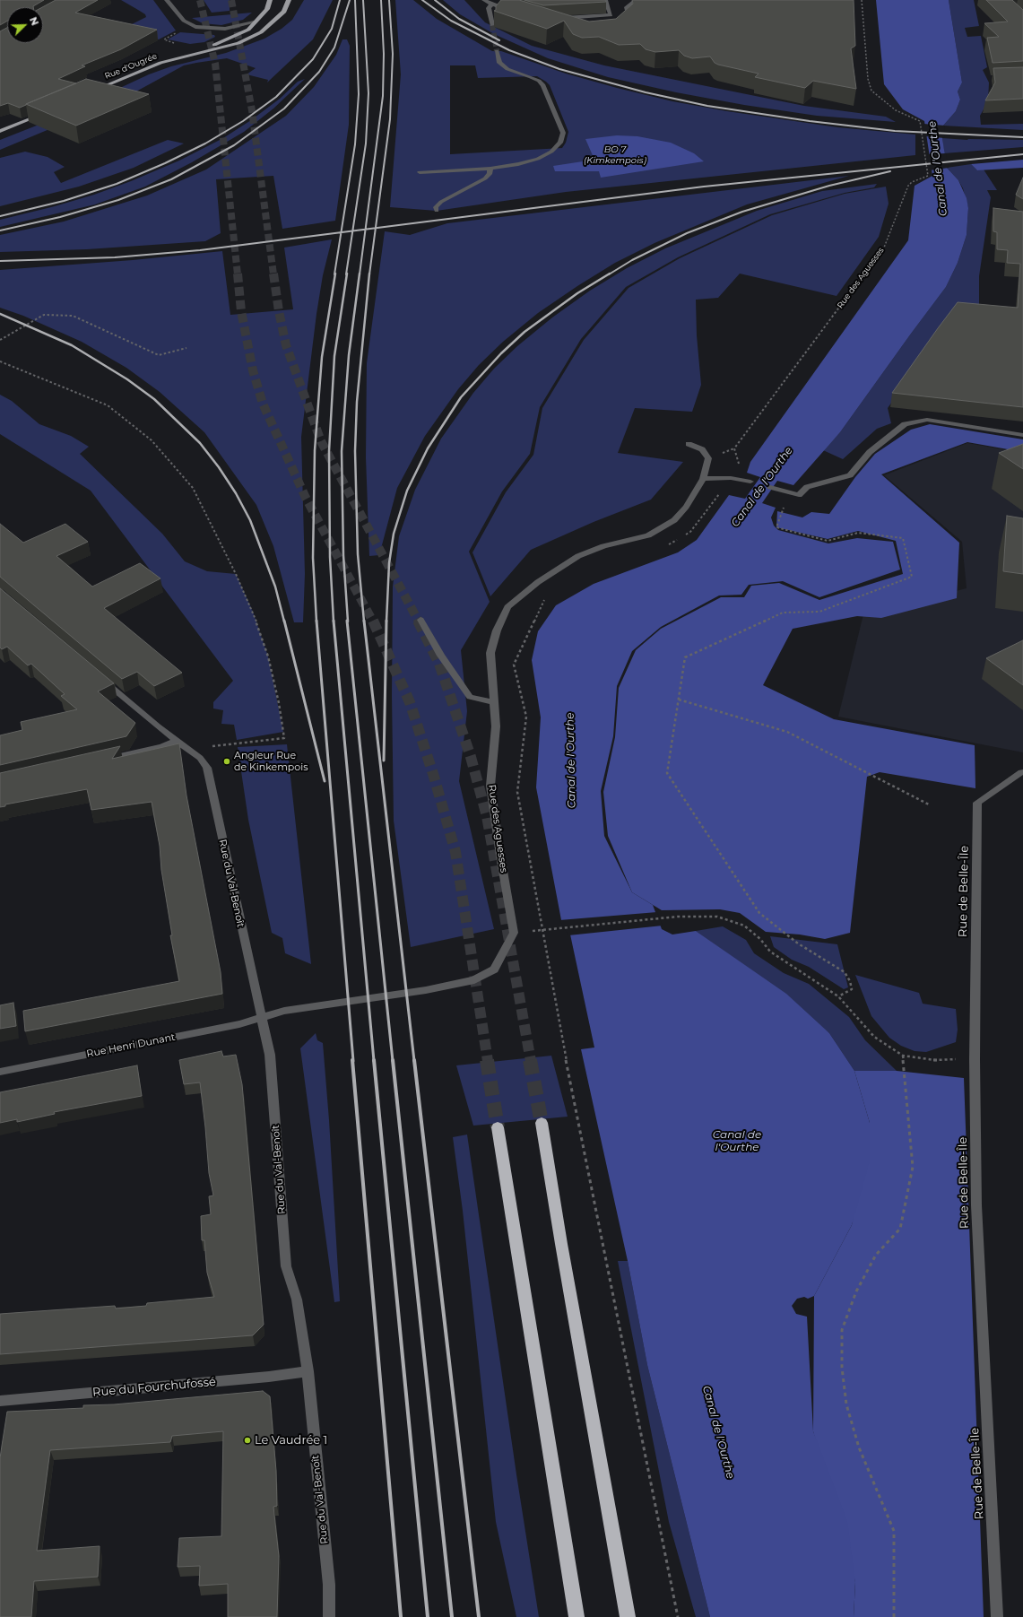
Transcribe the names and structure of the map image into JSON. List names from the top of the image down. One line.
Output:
{"streets":{"main road":["Rue d'Ougrée"],"street":["Rue des Aguesses","Rue du Val-Benoît","Rue de Belle-Île","Rue Henri Dunant","Rue du Fourchufossé"]},"crossings":[["Rue du Val-Benoît","Rue Henri Dunant"],["Rue du Val-Benoît","Rue du Fourchufossé"]],"water":["BO 7 (Kimkempois)","Canal de l'Ourthe"],"places":["Angleur Rue de Kinkempois","Le Vaudrée 1"],"north":"top right"}
